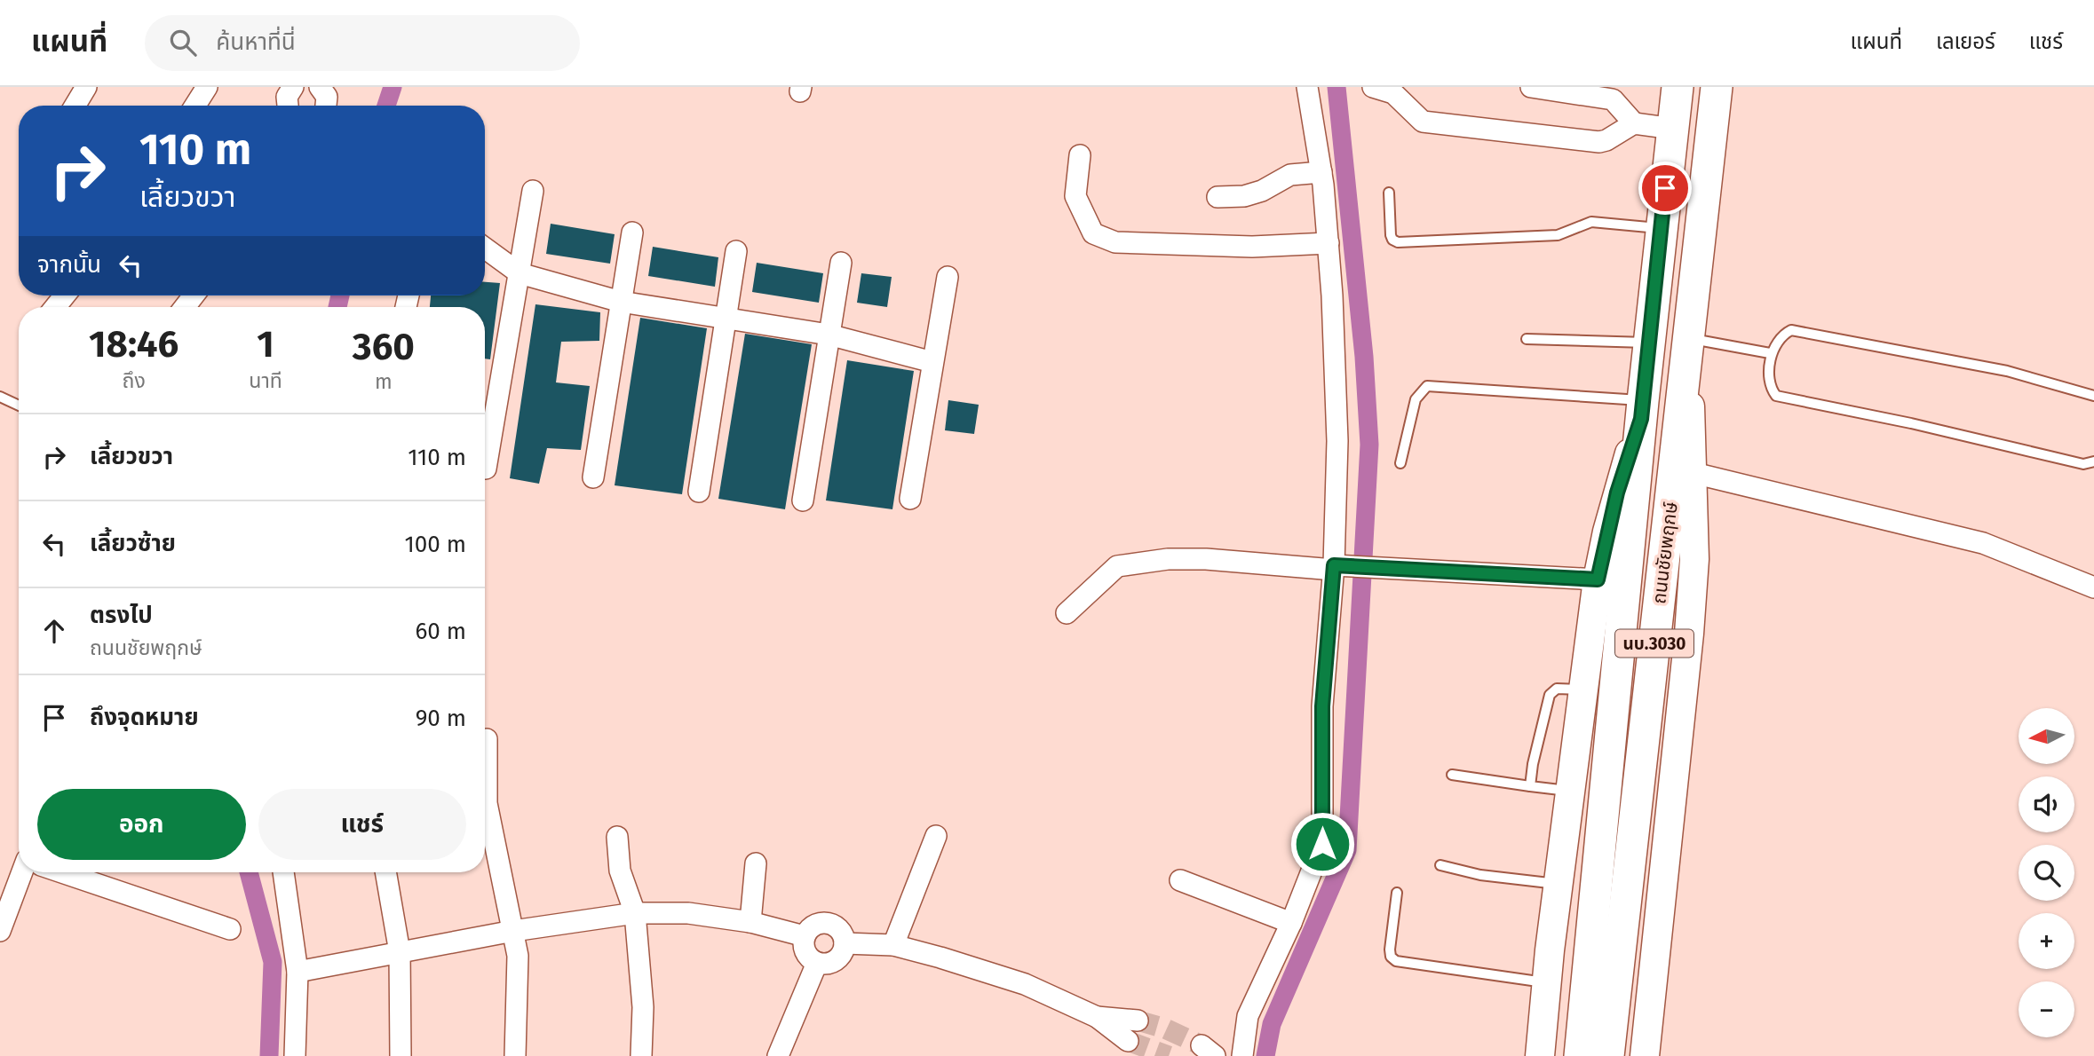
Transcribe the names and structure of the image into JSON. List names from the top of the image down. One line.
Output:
{"streets":{"main road":["ถนนชัยพฤกษ์","นบ.3030"]},"north":"left","page":{"header":"แผนที่","search":"ค้นหาที่นี่","nav":["แผนที่","เลเยอร์","แชร์"],"turn":["110 m","เลี้ยวขวา"],"then":"จากนั้น","eta":["18:46","ถึง","1","นาที","360","m"],"list":[{"name":"เลี้ยวขวา","value":"110 m"},{"name":"เลี้ยวซ้าย","value":"100 m"},{"name":"ตรงไป","note":"ถนนชัยพฤกษ์","value":"60 m"},{"name":"ถึงจุดหมาย","value":"90 m"}],"map_buttons":["+","−"],"buttons":["ออก","แชร์"]}}
